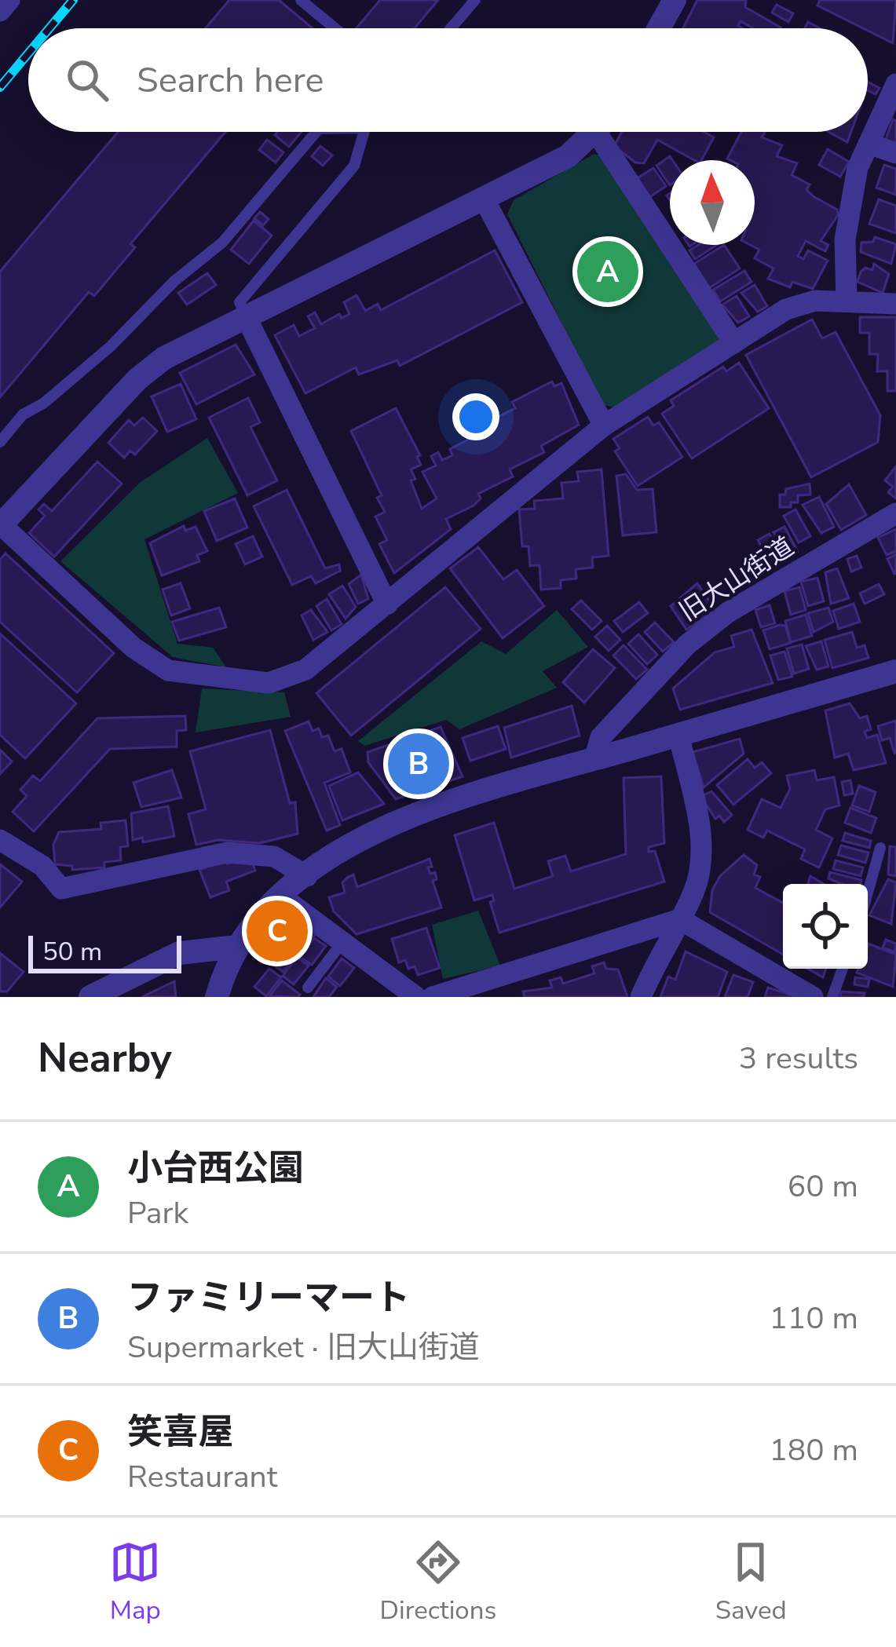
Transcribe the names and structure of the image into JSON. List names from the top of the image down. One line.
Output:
{"streets":{"street":["旧大山街道"]},"scale_bar":"50 m","north":"top","page":{"search":"Search here","pins":["A","B","C"],"scale":"50 m","heading":["Nearby","3 results"],"list":[{"mark":"A","name":"小台西公園","note":"Park","value":"60 m"},{"mark":"B","name":"ファミリーマート","note":"Supermarket · 旧大山街道","value":"110 m"},{"mark":"C","name":"笑喜屋","note":"Restaurant","value":"180 m"}],"nav":["Map","Directions","Saved"]}}
